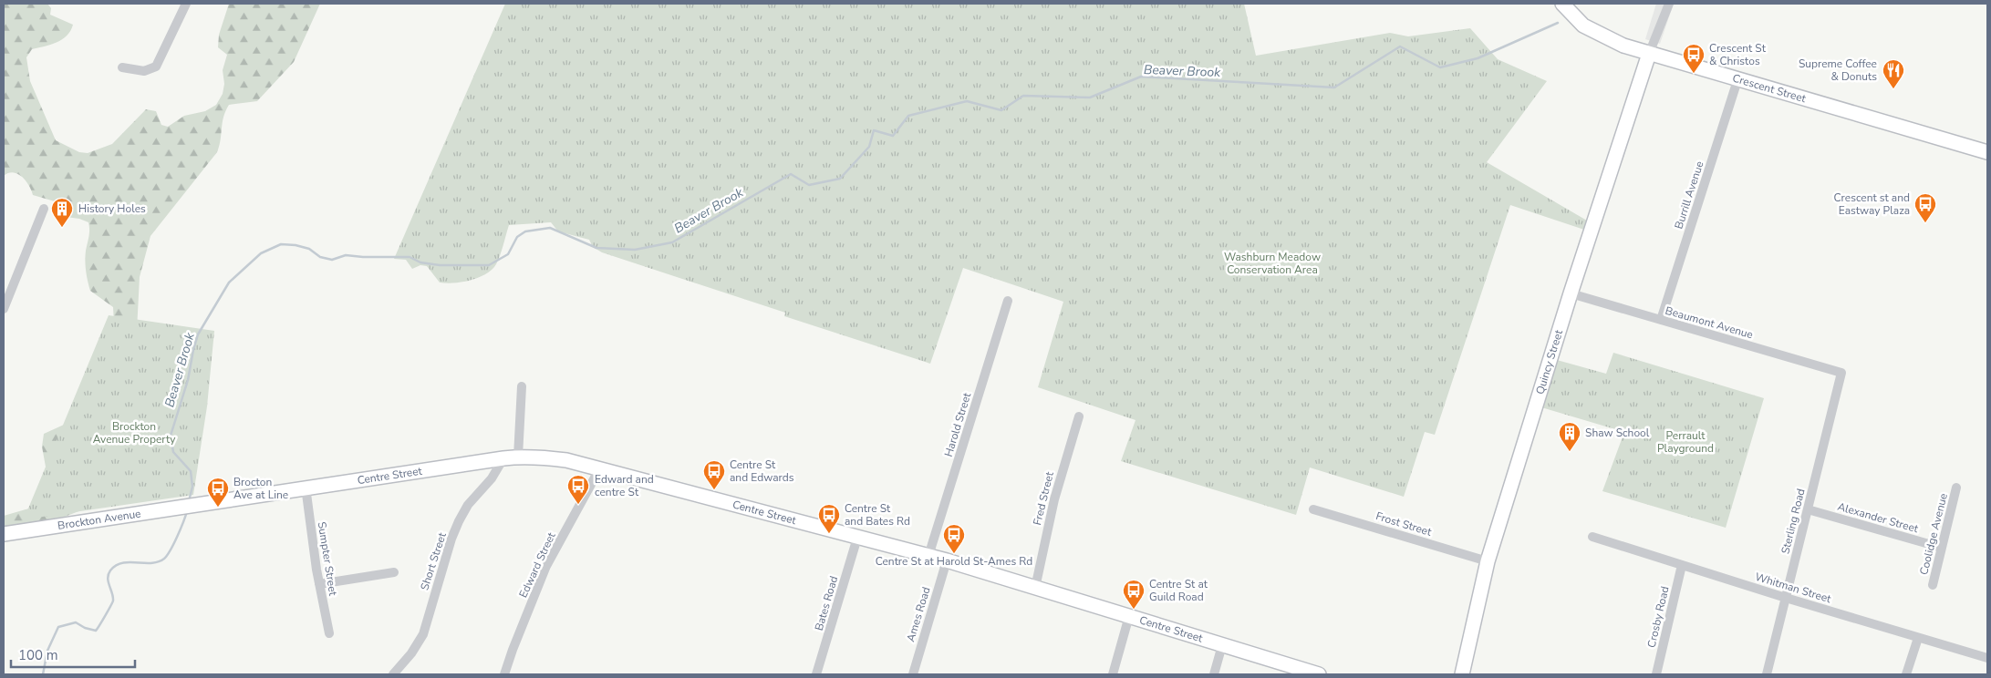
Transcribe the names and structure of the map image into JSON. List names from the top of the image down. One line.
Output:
{"streets":{"main road":["Crescent Street","Quincy Street","Centre Street","Brockton Avenue"],"street":["Burrill Avenue","Beaumont Avenue","Harold Street","Fred Street","Alexander Street","Sterling Road","Frost Street","Coolidge Avenue","Sumpter Street","Short Street","Edward Street","Whitman Street","Bates Road","Ames Road","Crosby Road"]},"crossings":[["Crescent Street","Burrill Avenue"],["Crescent Street","Quincy Street"],["Burrill Avenue","Beaumont Avenue"],["Beaumont Avenue","Quincy Street"],["Beaumont Avenue","Sterling Road"],["Quincy Street","Frost Street"],["Harold Street","Centre Street"],["Centre Street","Fred Street"],["Centre Street","Brockton Avenue"],["Centre Street","Sumpter Street"],["Centre Street","Short Street"],["Centre Street","Edward Street"],["Centre Street","Bates Road"],["Centre Street","Ames Road"],["Alexander Street","Sterling Road"],["Alexander Street","Coolidge Avenue"],["Sterling Road","Whitman Street"],["Whitman Street","Crosby Road"]],"water":["Beaver Brook"],"parks":["Washburn Meadow Conservation Area","Brockton Avenue Property","Perrault Playground"],"places":{"bus stop":["Crescent St & Christos","Crescent st and Eastway Plaza","Centre St and Edwards","Edward and centre St","Brocton Ave at Line","Centre St and Bates Rd","Centre St at Harold St-Ames Rd","Centre St at Guild Road"],"restaurant":["Supreme Coffee & Donuts"],"building":["History Holes","Shaw School"]},"scale_bar":"100 m"}
